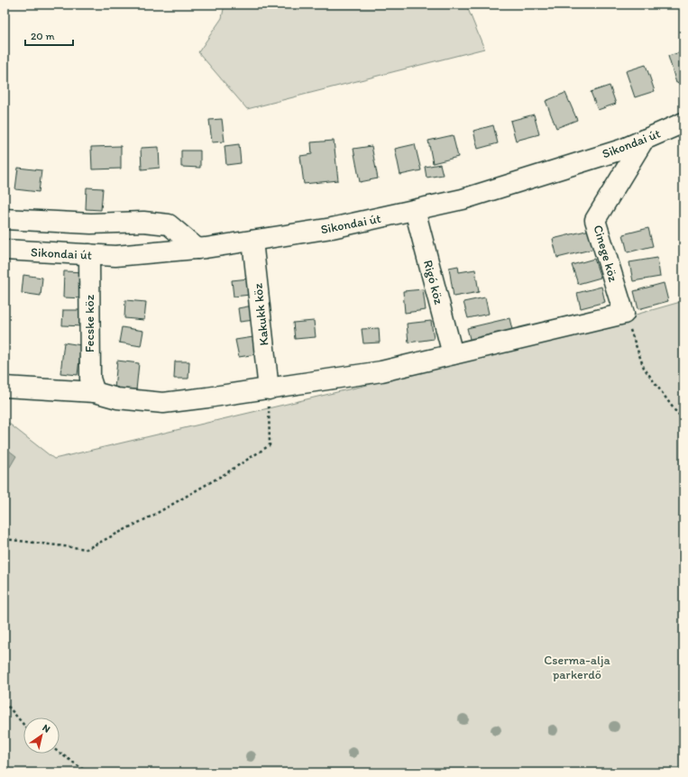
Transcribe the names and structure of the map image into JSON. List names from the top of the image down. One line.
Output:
{"streets":{"street":["Sikondai út","Cinege köz","Rigó köz","Kakukk köz","Fecske köz"]},"crossings":[["Sikondai út","Cinege köz"],["Sikondai út","Rigó köz"],["Sikondai út","Kakukk köz"],["Sikondai út","Fecske köz"]],"parks":["Cserma-alja parkerdő"],"scale_bar":"20 m","north":"top right"}
